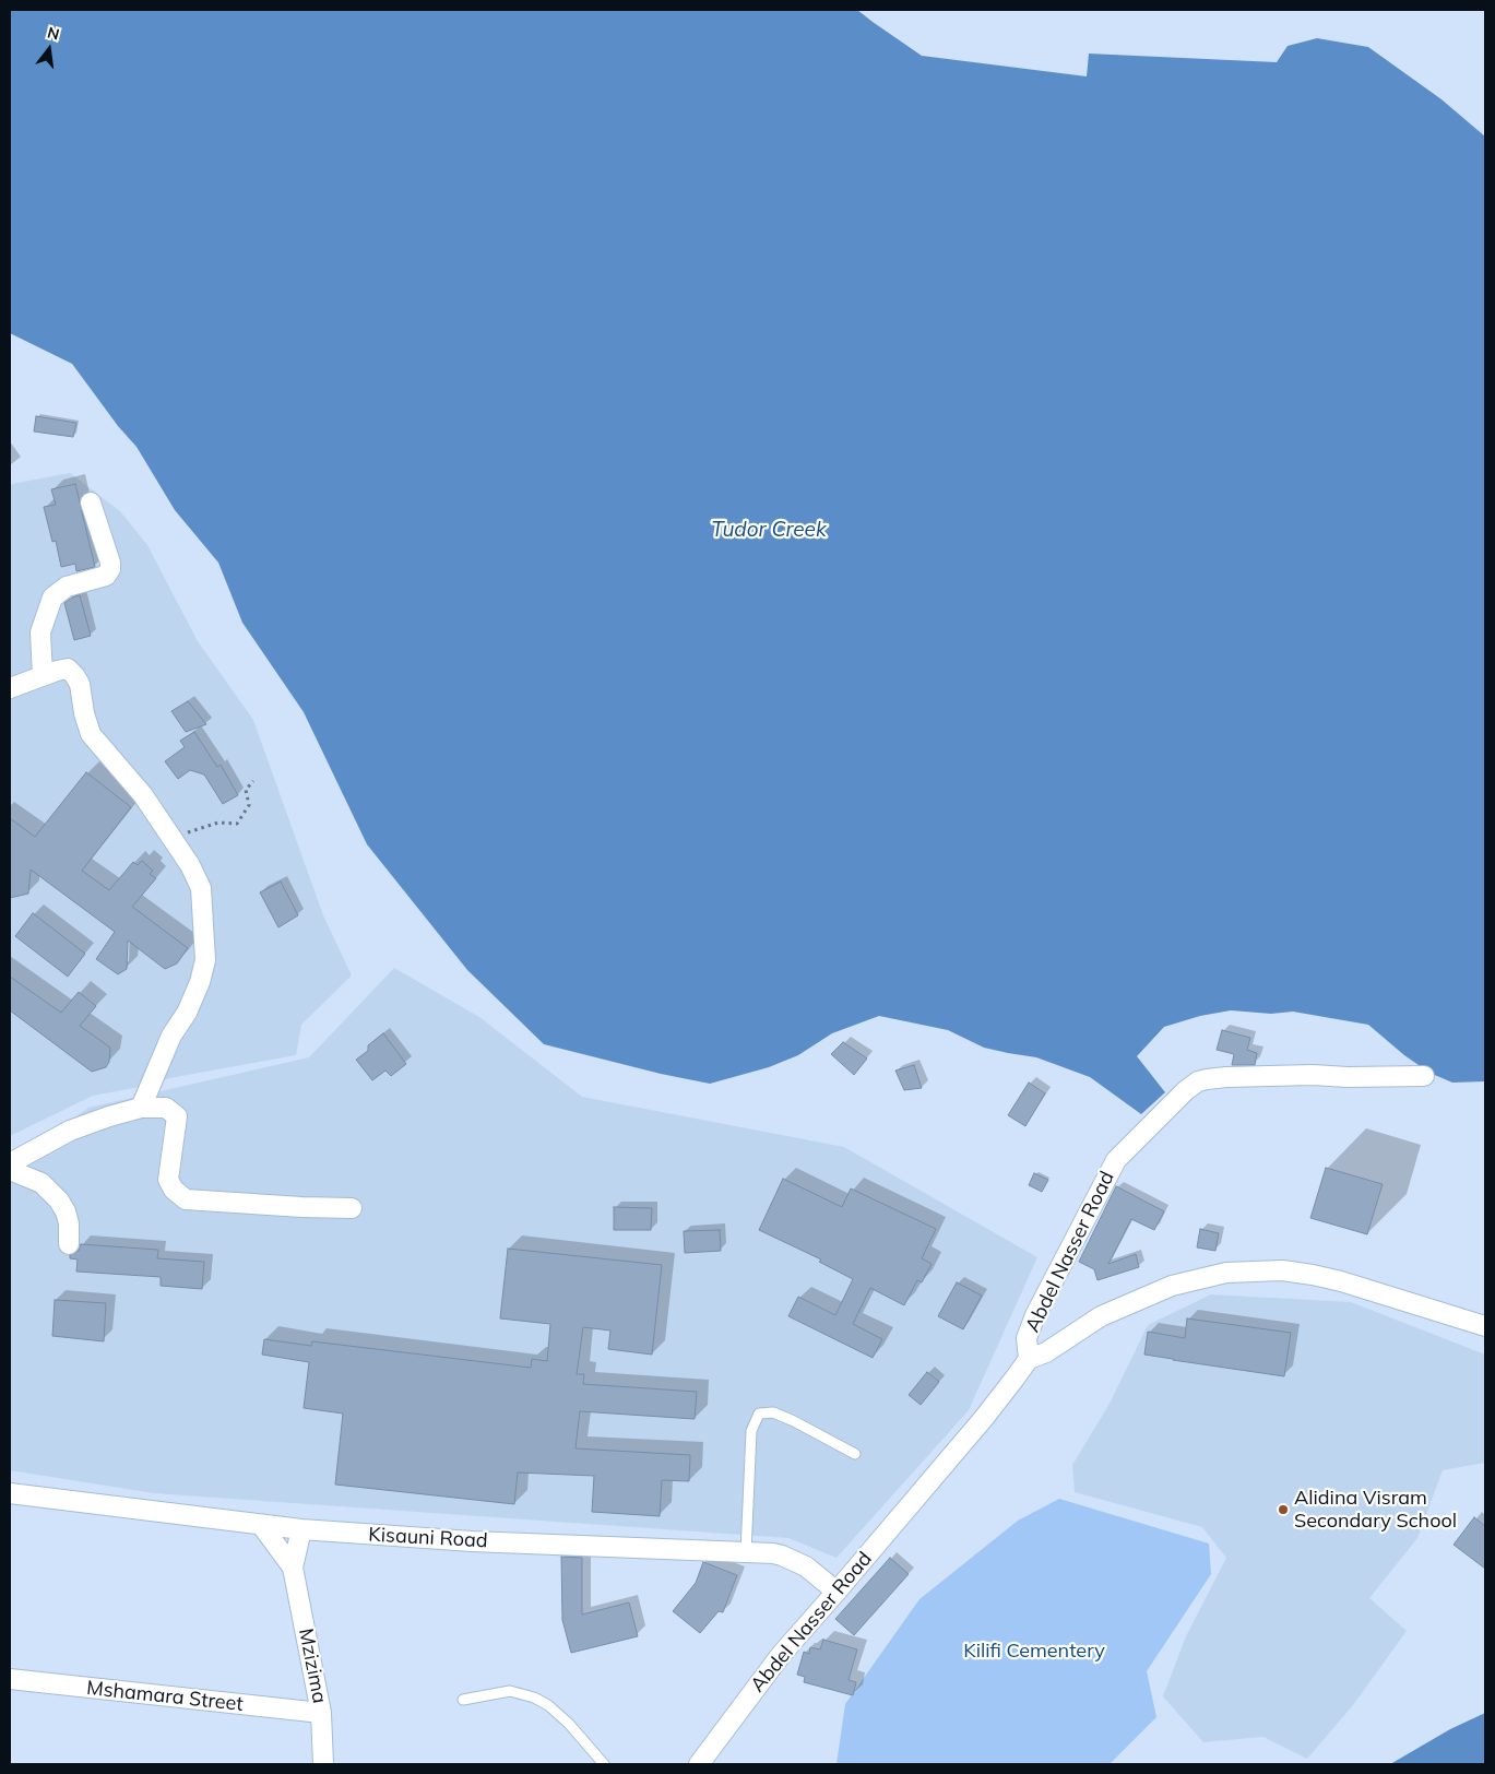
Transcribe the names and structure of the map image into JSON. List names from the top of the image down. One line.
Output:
{"streets":{"street":["Abdel Nasser Road","Kisauni Road","Mzizima","Mshamara Street"]},"crossings":[["Abdel Nasser Road","Kisauni Road"],["Mzizima","Mshamara Street"]],"water":["Tudor Creek"],"parks":["Kilifi Cementery"],"places":["Alidina Visram Secondary School"],"north":"top"}
